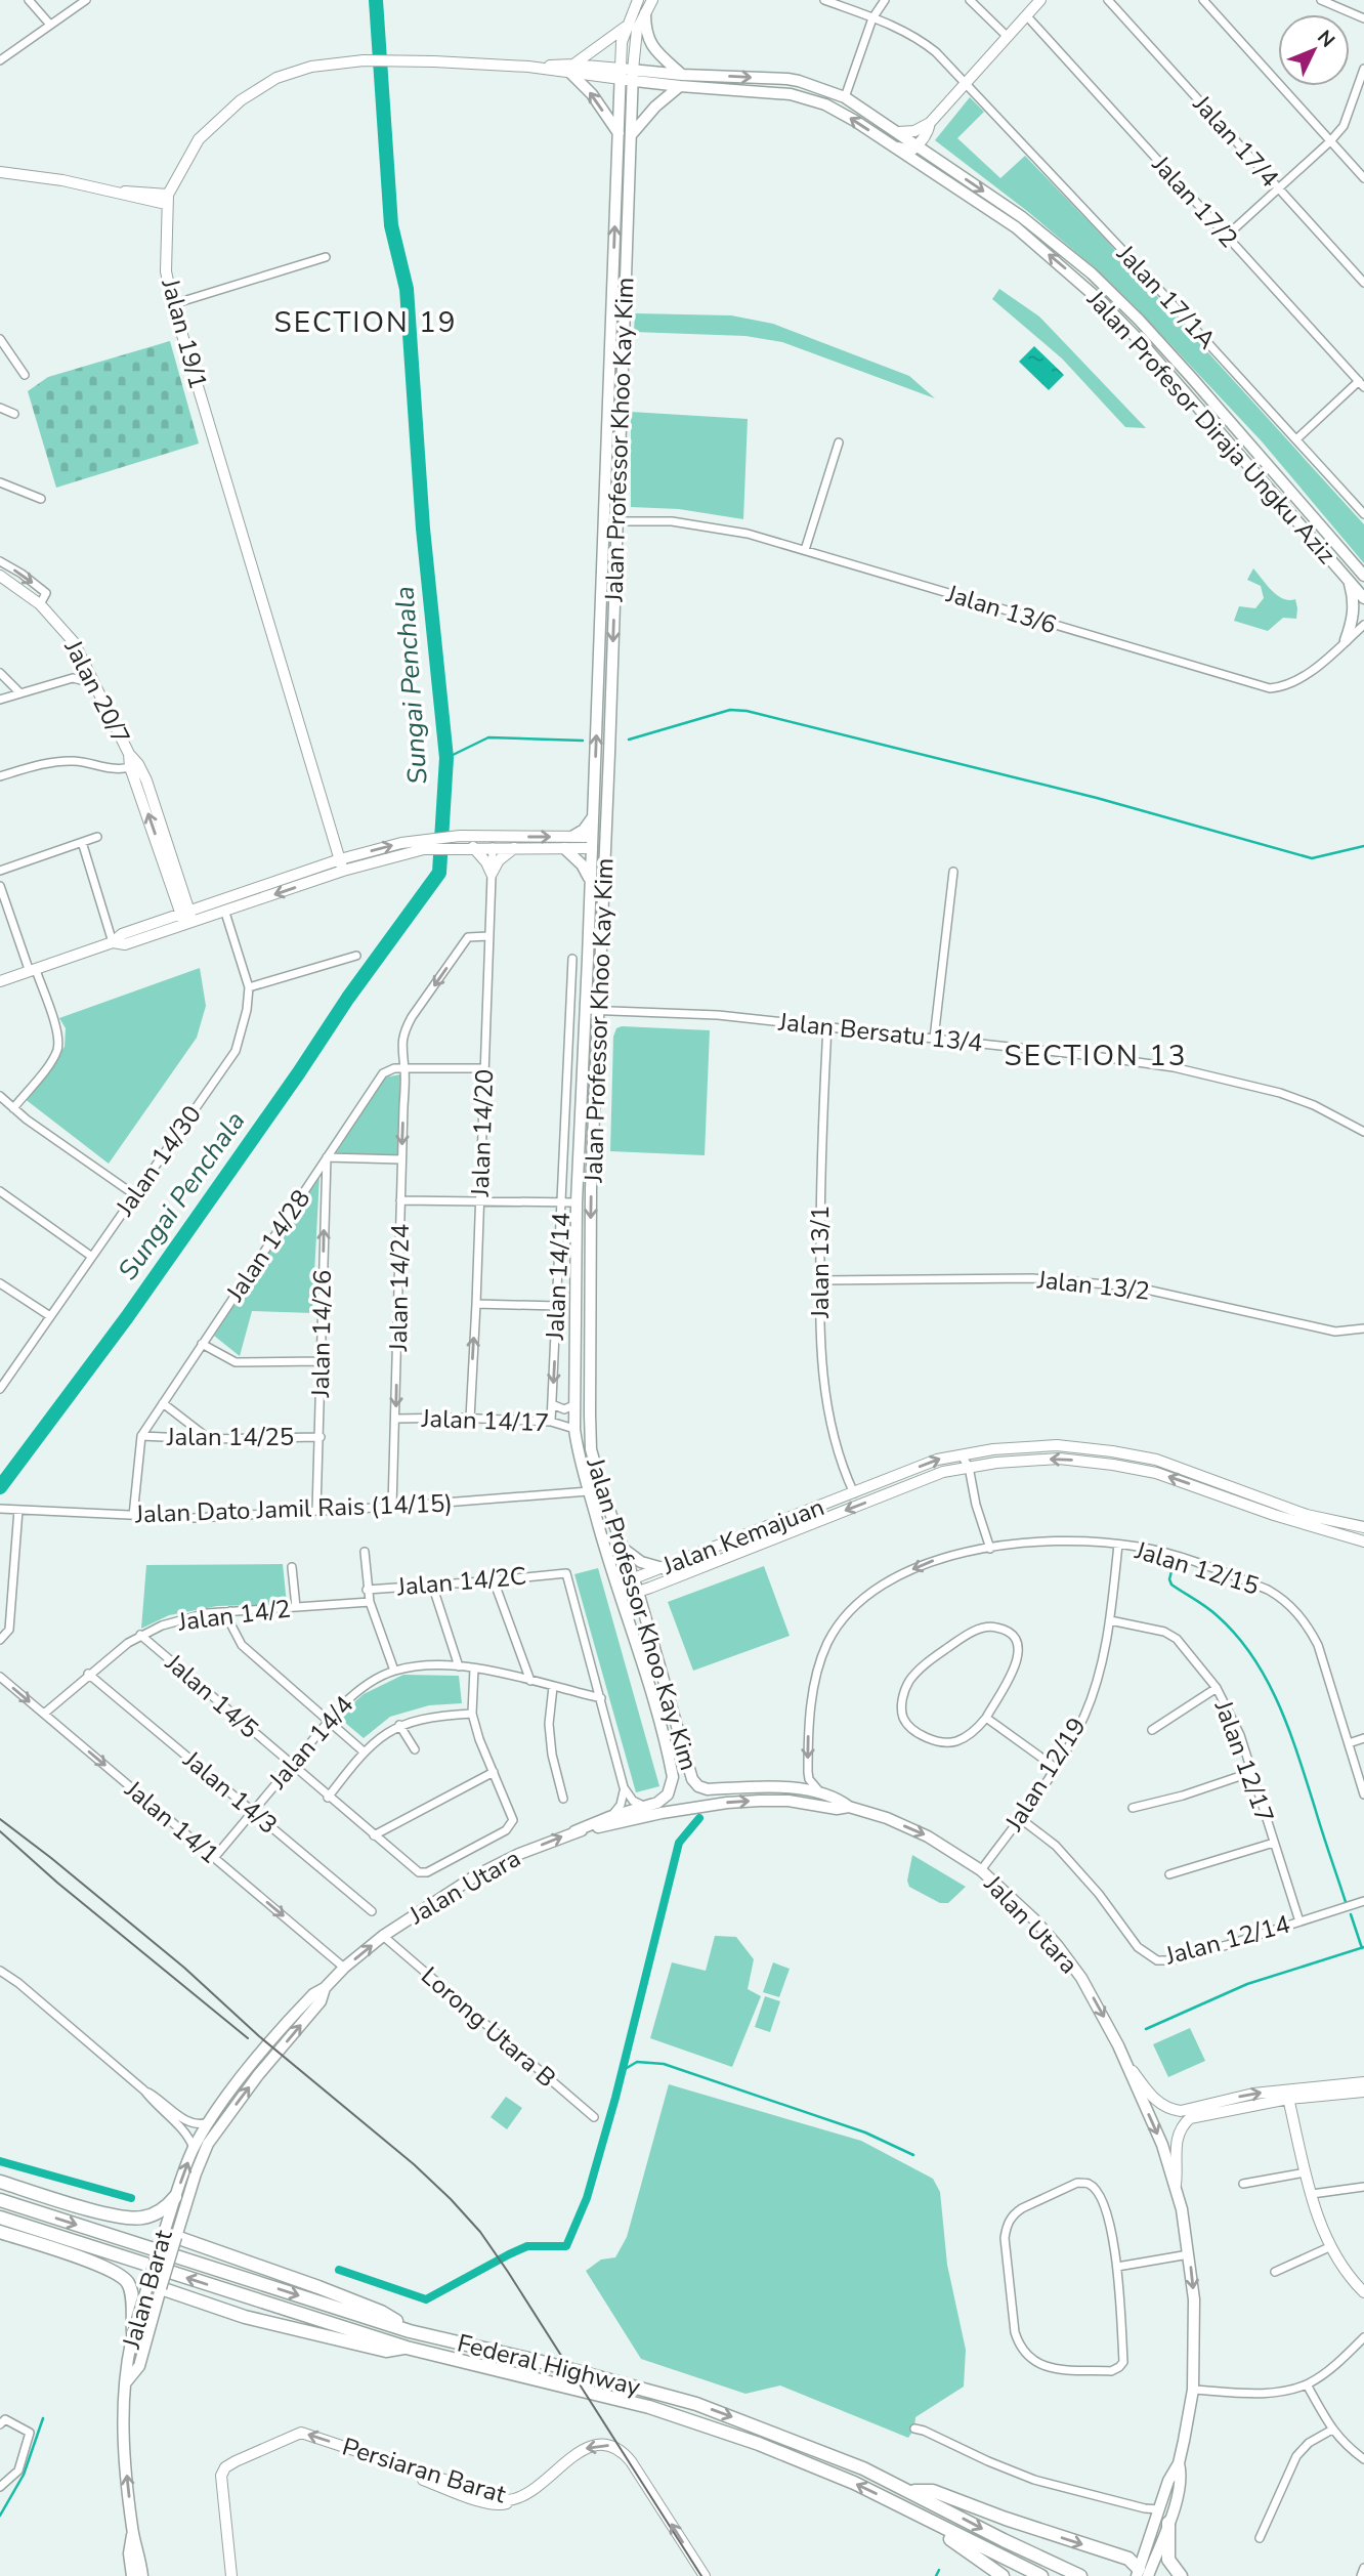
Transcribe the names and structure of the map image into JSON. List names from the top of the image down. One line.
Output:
{"streets":{"highway":["Federal Highway"],"main road":["Jalan Profesor Diraja Ungku Aziz","Jalan Professor Khoo Kay Kim","Jalan Utara","Jalan Barat"],"street":["Jalan 17/4","Jalan 17/2","Jalan 17/1A","Jalan 19/1","Jalan 13/6","Jalan 20/7","Jalan Bersatu 13/4","Jalan 14/20","Jalan 14/30","Jalan 14/28","Jalan 13/1","Jalan 14/14","Jalan 13/2","Jalan 14/24","Jalan 14/26","Jalan 14/17","Jalan 14/25","Jalan Dato Jamil Rais (14/15)","Jalan Kemajuan","Jalan 12/15","Jalan 14/2C","Jalan 14/2","Jalan 14/5","Jalan 14/4","Jalan 12/17","Jalan 12/19","Jalan 14/3","Jalan 14/1","Jalan 12/14","Lorong Utara B","Persiaran Barat"]},"crossings":[["Jalan 19/1","Jalan Profesor Diraja Ungku Aziz"],["Jalan 19/1","Jalan Professor Khoo Kay Kim"],["Jalan Profesor Diraja Ungku Aziz","Jalan Professor Khoo Kay Kim"],["Jalan Professor Khoo Kay Kim","Jalan 13/6"],["Jalan Professor Khoo Kay Kim","Jalan Bersatu 13/4"],["Jalan Professor Khoo Kay Kim","Jalan 14/17"],["Jalan Professor Khoo Kay Kim","Jalan Dato Jamil Rais (14/15)"],["Jalan Professor Khoo Kay Kim","Jalan Kemajuan"],["Jalan Professor Khoo Kay Kim","Jalan 12/15"],["Jalan Professor Khoo Kay Kim","Jalan Utara"],["Jalan Bersatu 13/4","Jalan 13/1"],["Jalan 14/20","Jalan 14/28"],["Jalan 14/20","Jalan 14/24"],["Jalan 14/20","Jalan 14/17"],["Jalan 14/28","Jalan 14/24"],["Jalan 14/28","Jalan 14/26"],["Jalan 14/28","Jalan 14/25"],["Jalan 14/28","Jalan Dato Jamil Rais (14/15)"],["Jalan 13/1","Jalan 13/2"],["Jalan 13/1","Jalan Kemajuan"],["Jalan 14/14","Jalan 14/17"],["Jalan 14/24","Jalan 14/17"],["Jalan 14/24","Jalan Dato Jamil Rais (14/15)"],["Jalan 14/26","Jalan 14/25"],["Jalan 14/26","Jalan Dato Jamil Rais (14/15)"],["Jalan 12/15","Jalan 12/19"],["Jalan 14/2C","Jalan 14/4"],["Jalan 14/2","Jalan 14/5"],["Jalan 14/2","Jalan 14/3"],["Jalan 14/2","Jalan 14/1"],["Jalan 14/5","Jalan 14/4"],["Jalan 14/4","Jalan 14/3"],["Jalan 14/4","Jalan 14/1"],["Jalan 12/17","Jalan 12/19"],["Jalan 12/17","Jalan 12/14"],["Jalan 12/19","Jalan Utara"],["Jalan 12/19","Jalan 12/14"],["Jalan 14/1","Jalan Utara"],["Jalan Utara","Lorong Utara B"],["Jalan Utara","Jalan Barat"]],"one_way":["Jalan 14/24","Jalan 14/26","Jalan 14/1"],"districts":["SECTION 19","SECTION 13"],"water":["Sungai Penchala"],"north":"top right"}
